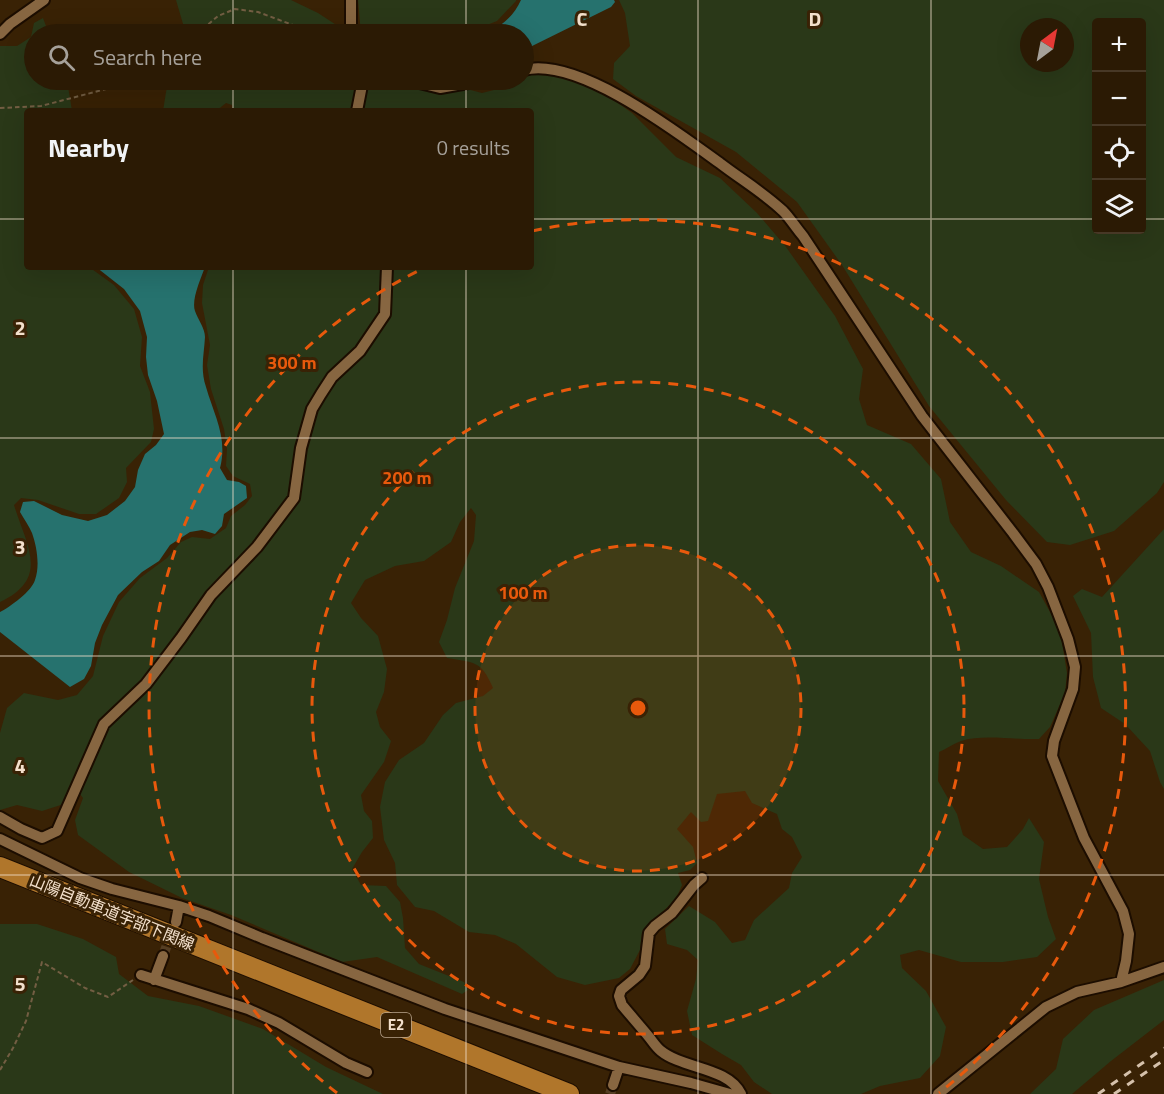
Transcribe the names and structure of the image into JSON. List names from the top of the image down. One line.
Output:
{"streets":{"highway":["山陽自動車道宇部下関線","E2"]},"north":"top right","page":{"map_buttons":["+","−"],"search":"Search here","heading":["Nearby","0 results"]},"grid":{"columns":["C","D"],"rows":["2","3","4","5"]},"rings":["300 m","200 m","100 m"]}
